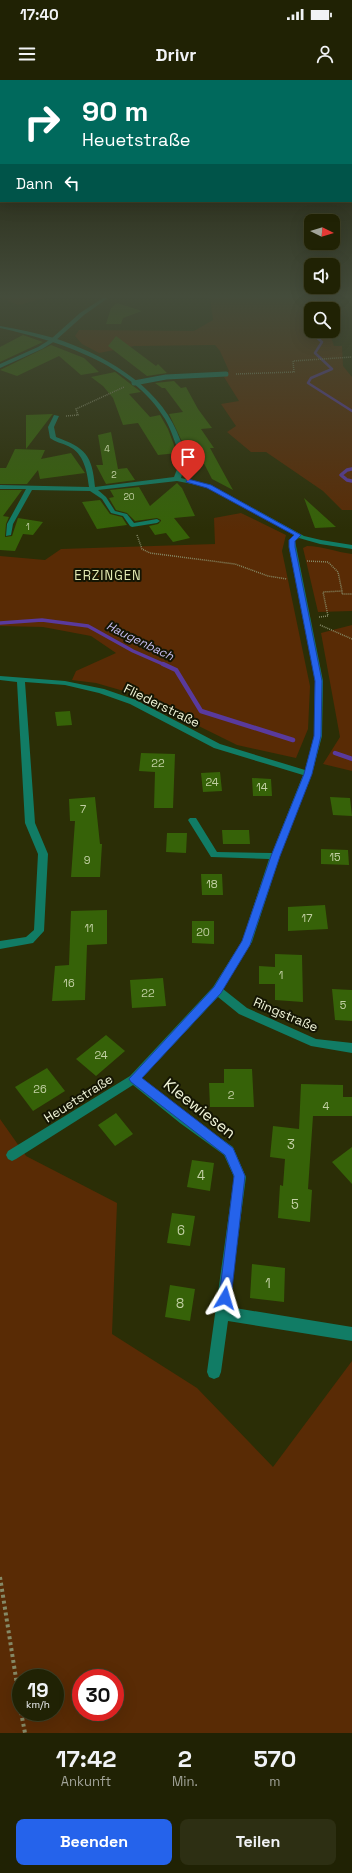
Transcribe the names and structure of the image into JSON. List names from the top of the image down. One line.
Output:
{"streets":{"street":["Fliederstraße","Ringstraße","Heuetstraße","Kleewiesen"]},"crossings":[["Fliederstraße","Heuetstraße"],["Ringstraße","Heuetstraße"],["Heuetstraße","Kleewiesen"]],"districts":["ERZINGEN"],"water":["Haugenbach"],"house_numbers":["4","2","20","1","22","24","14","7","15","9","18","17","11","20","1","16","22","5","24","26","2","4","3","4","5","6","1","8"],"north":"right","page":{"status":"17:40","header":"Drivr","turn":["90 m","Heuetstraße"],"then":"Dann","speed":"19 km/h","limit":"30","eta":["17:42","Ankunft","2","Min.","570","m"],"buttons":["Beenden","Teilen"]}}
